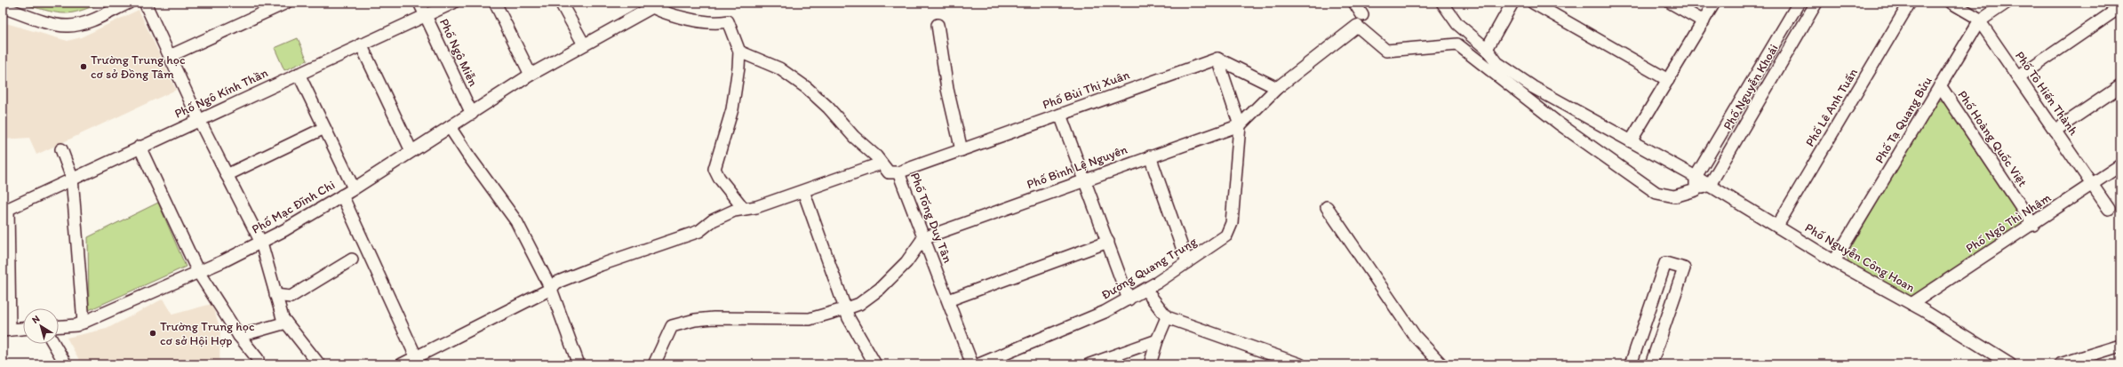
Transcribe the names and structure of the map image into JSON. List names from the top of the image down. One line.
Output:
{"streets":{"street":["Phố Ngô Miễn","Phố Nguyễn Khoái","Phố Bùi Thị Xuân","Phố Ngô Kính Thần","Phố Tô Hiến Thành","Phố Lê Anh Tuấn","Phố Tạ Quang Bửu","Phố Hoàng Quốc Việt","Phố Bình Lệ Nguyên","Phố Mạc Đĩnh Chi","Phố Tống Duy Tân","Phố Ngô Thì Nhậm","Phố Nguyễn Công Hoan","Đường Quang Trung"]},"crossings":[["Phố Ngô Miễn","Phố Ngô Kính Thần"],["Phố Ngô Miễn","Phố Mạc Đĩnh Chi"],["Phố Nguyễn Khoái","Phố Nguyễn Công Hoan"],["Phố Bùi Thị Xuân","Phố Tống Duy Tân"],["Phố Tô Hiến Thành","Phố Tạ Quang Bửu"],["Phố Tô Hiến Thành","Phố Ngô Thì Nhậm"],["Phố Lê Anh Tuấn","Phố Nguyễn Công Hoan"],["Phố Tạ Quang Bửu","Phố Hoàng Quốc Việt"],["Phố Tạ Quang Bửu","Phố Nguyễn Công Hoan"],["Phố Hoàng Quốc Việt","Phố Ngô Thì Nhậm"],["Phố Bình Lệ Nguyên","Phố Tống Duy Tân"],["Phố Bình Lệ Nguyên","Đường Quang Trung"],["Phố Ngô Thì Nhậm","Phố Nguyễn Công Hoan"]],"places":["Trường Trung học cơ sở Đồng Tâm","Trường Trung học cơ sở Hội Hợp"],"north":"top left"}
